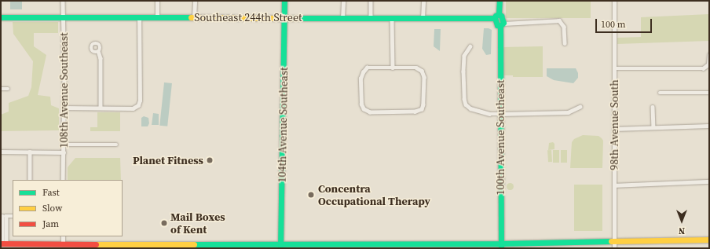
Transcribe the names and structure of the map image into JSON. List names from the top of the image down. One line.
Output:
{"streets":{"main road":["Southeast 244th Street","104th Avenue Southeast","100th Avenue Southeast"],"street":["108th Avenue Southeast","98th Avenue South"]},"crossings":[["Southeast 244th Street","108th Avenue Southeast"],["Southeast 244th Street","104th Avenue Southeast"]],"places":["Planet Fitness","Concentra Occupational Therapy","Mail Boxes of Kent"],"legend":["Fast","Slow","Jam"],"scale_bar":"100 m","north":"bottom"}
